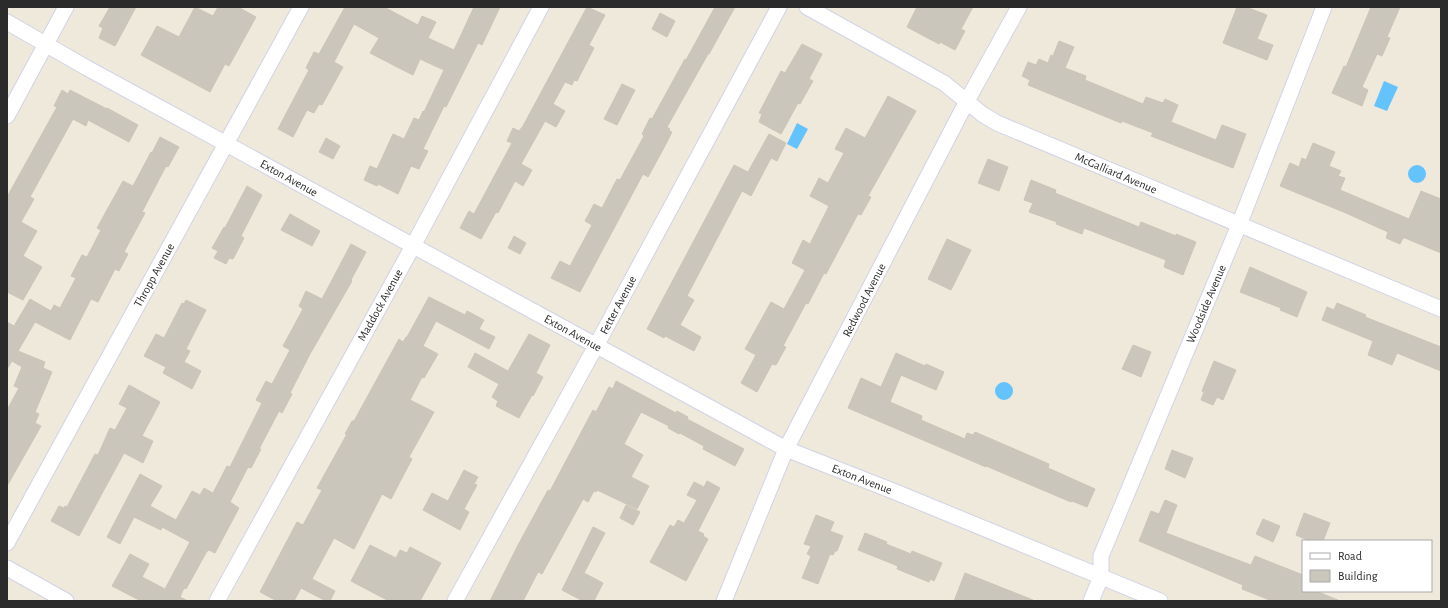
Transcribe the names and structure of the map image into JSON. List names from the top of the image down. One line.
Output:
{"streets":{"street":["McGalliard Avenue","Exton Avenue","Thropp Avenue","Redwood Avenue","Woodside Avenue","Maddock Avenue","Fetter Avenue"]},"crossings":[["McGalliard Avenue","Redwood Avenue"],["McGalliard Avenue","Woodside Avenue"],["Exton Avenue","Thropp Avenue"],["Exton Avenue","Redwood Avenue"],["Exton Avenue","Woodside Avenue"],["Exton Avenue","Maddock Avenue"],["Exton Avenue","Fetter Avenue"]],"legend":["Road","Building"]}
